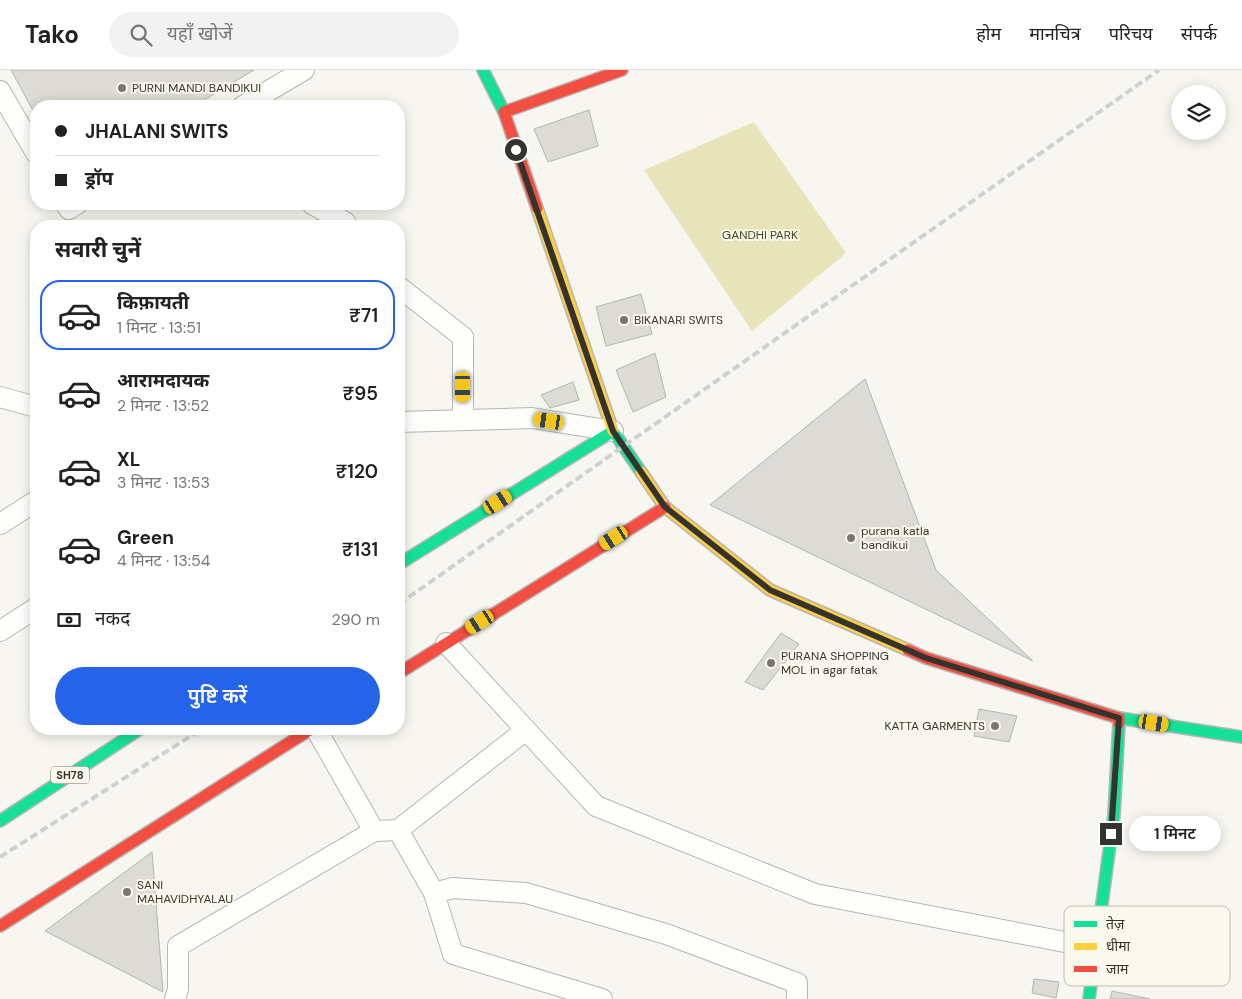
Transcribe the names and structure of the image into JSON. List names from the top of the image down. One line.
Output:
{"streets":{"main road":["SH78"]},"parks":["GANDHI PARK"],"places":["PURNI MANDI BANDIKUI","BIKANARI SWITS","purana katla bandikui","PURANA SHOPPING MOL in agar fatak","KATTA GARMENTS","SANI MAHAVIDHYALAU"],"legend":["तेज़","धीमा","जाम"],"page":{"header":"Tako","search":"यहाँ खोजें","nav":["होम","मानचित्र","परिचय","संपर्क"],"banner":["JHALANI SWITS","ड्रॉप"],"heading":"सवारी चुनें","list":[{"name":"किफ़ायती","note":"1 मिनट · 13:51","value":"₹71"},{"name":"आरामदायक","note":"2 मिनट · 13:52","value":"₹95"},{"name":"XL","note":"3 मिनट · 13:53","value":"₹120"},{"name":"Green","note":"4 मिनट · 13:54","value":"₹131"}],"pay":["नकद","290 m"],"buttons":"पुष्टि करें","bubble":"1 मिनट"}}
